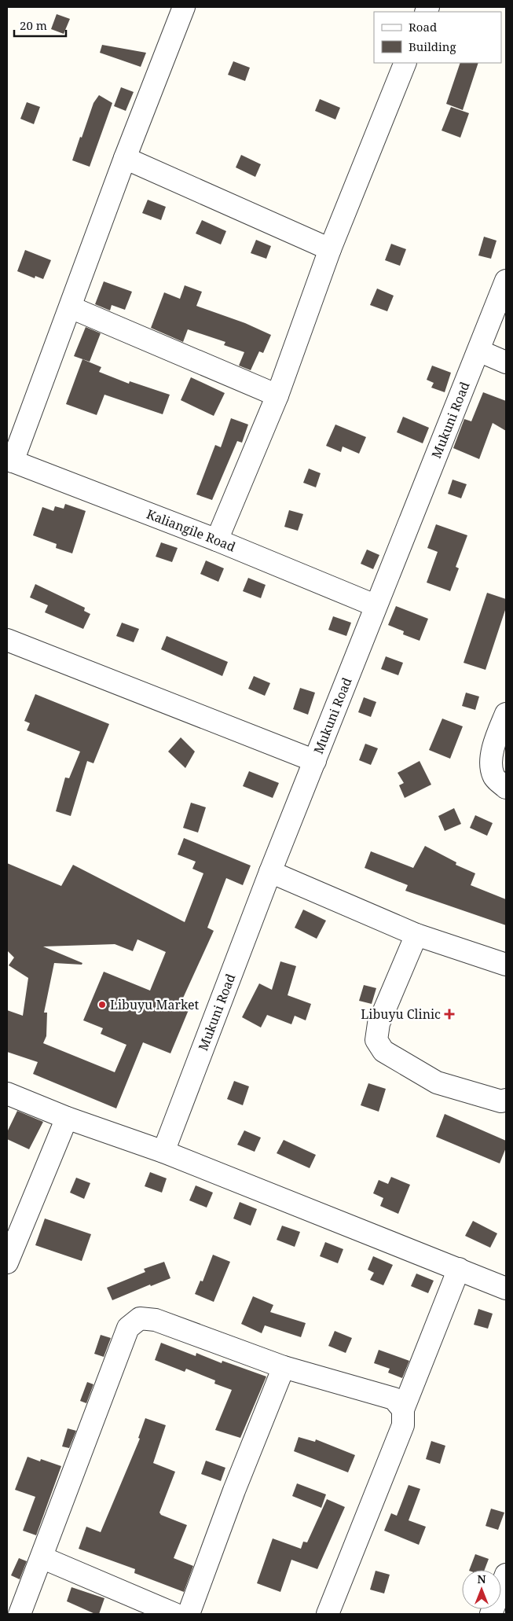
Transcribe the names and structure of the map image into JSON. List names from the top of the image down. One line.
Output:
{"streets":{"street":["Mukuni Road","Kaliangile Road"]},"crossings":[["Mukuni Road","Kaliangile Road"]],"places":{"other":["Libuyu Market"],"health":["Libuyu Clinic"]},"legend":["Road","Building"],"scale_bar":"20 m","north":"top"}
